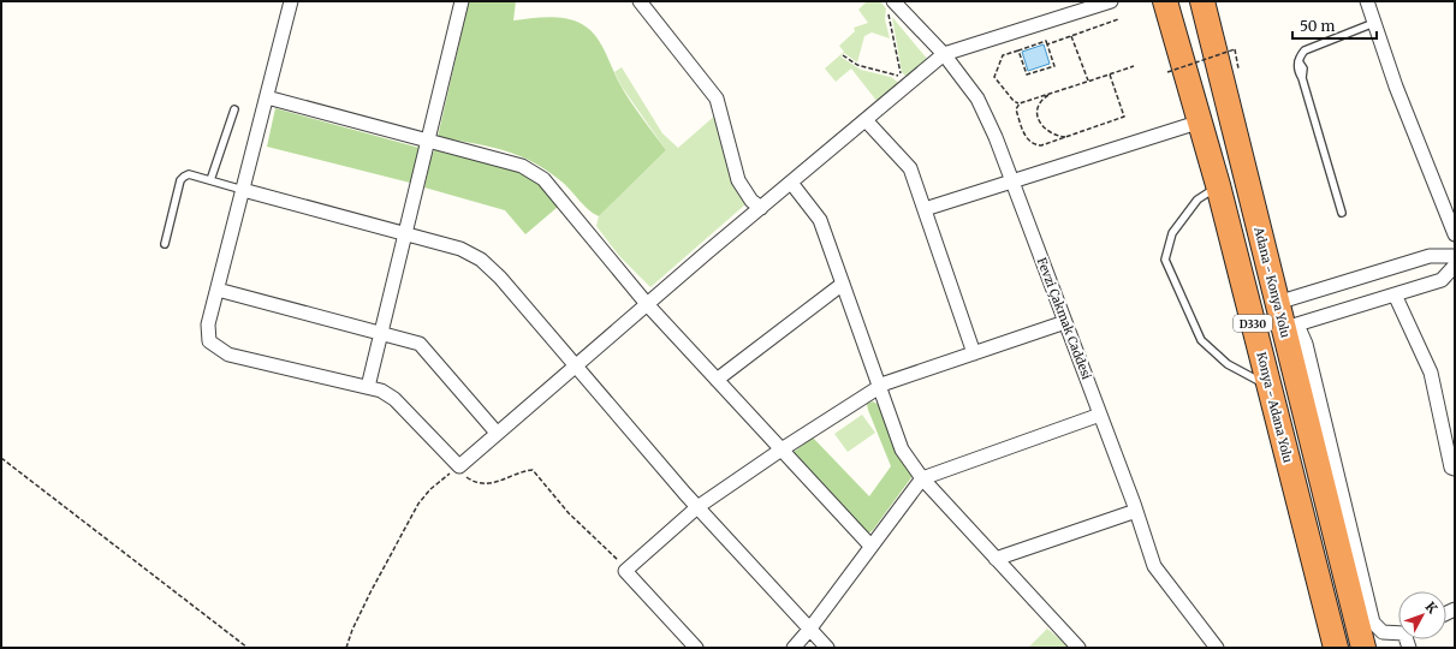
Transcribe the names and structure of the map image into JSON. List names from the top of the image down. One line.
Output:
{"streets":{"highway":["Adana - Konya Yolu","D330","Konya - Adana Yolu"],"street":["Fevzi Çakmak Caddesi"]},"scale_bar":"50 m","north":"top right"}
